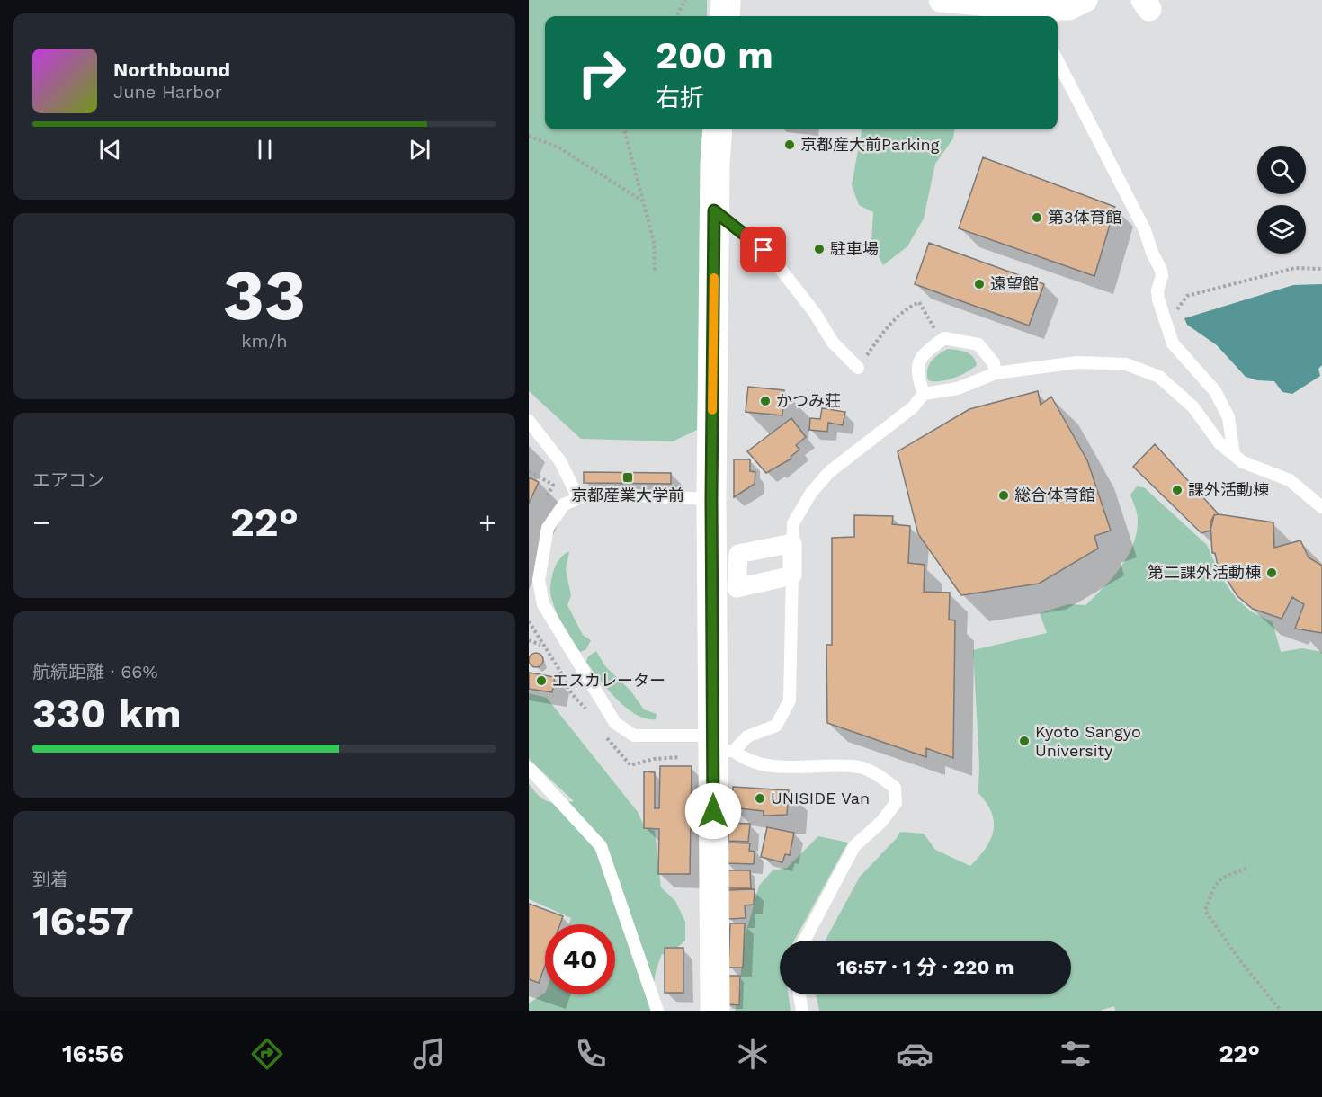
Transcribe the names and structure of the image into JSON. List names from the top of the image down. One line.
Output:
{"places":{"other":["京都産大前Parking","第3体育館","駐車場","遠望館","かつみ荘","課外活動棟","総合体育館","第二課外活動棟","エスカレーター","Kyoto Sangyo University","UNISIDE Van"],"transit":["京都産業大学前"]},"page":{"turn":["200 m","右折"],"song":["Northbound","June Harbor"],"tile":[["33","km/h"],"エアコン",["航続距離 · 66%","330 km"],["到着","16:57"]],"heat":["−","22°","+"],"limit":"40","trip":"16:57 · 1 分 · 220 m","tabs":["16:56","22°"]}}
